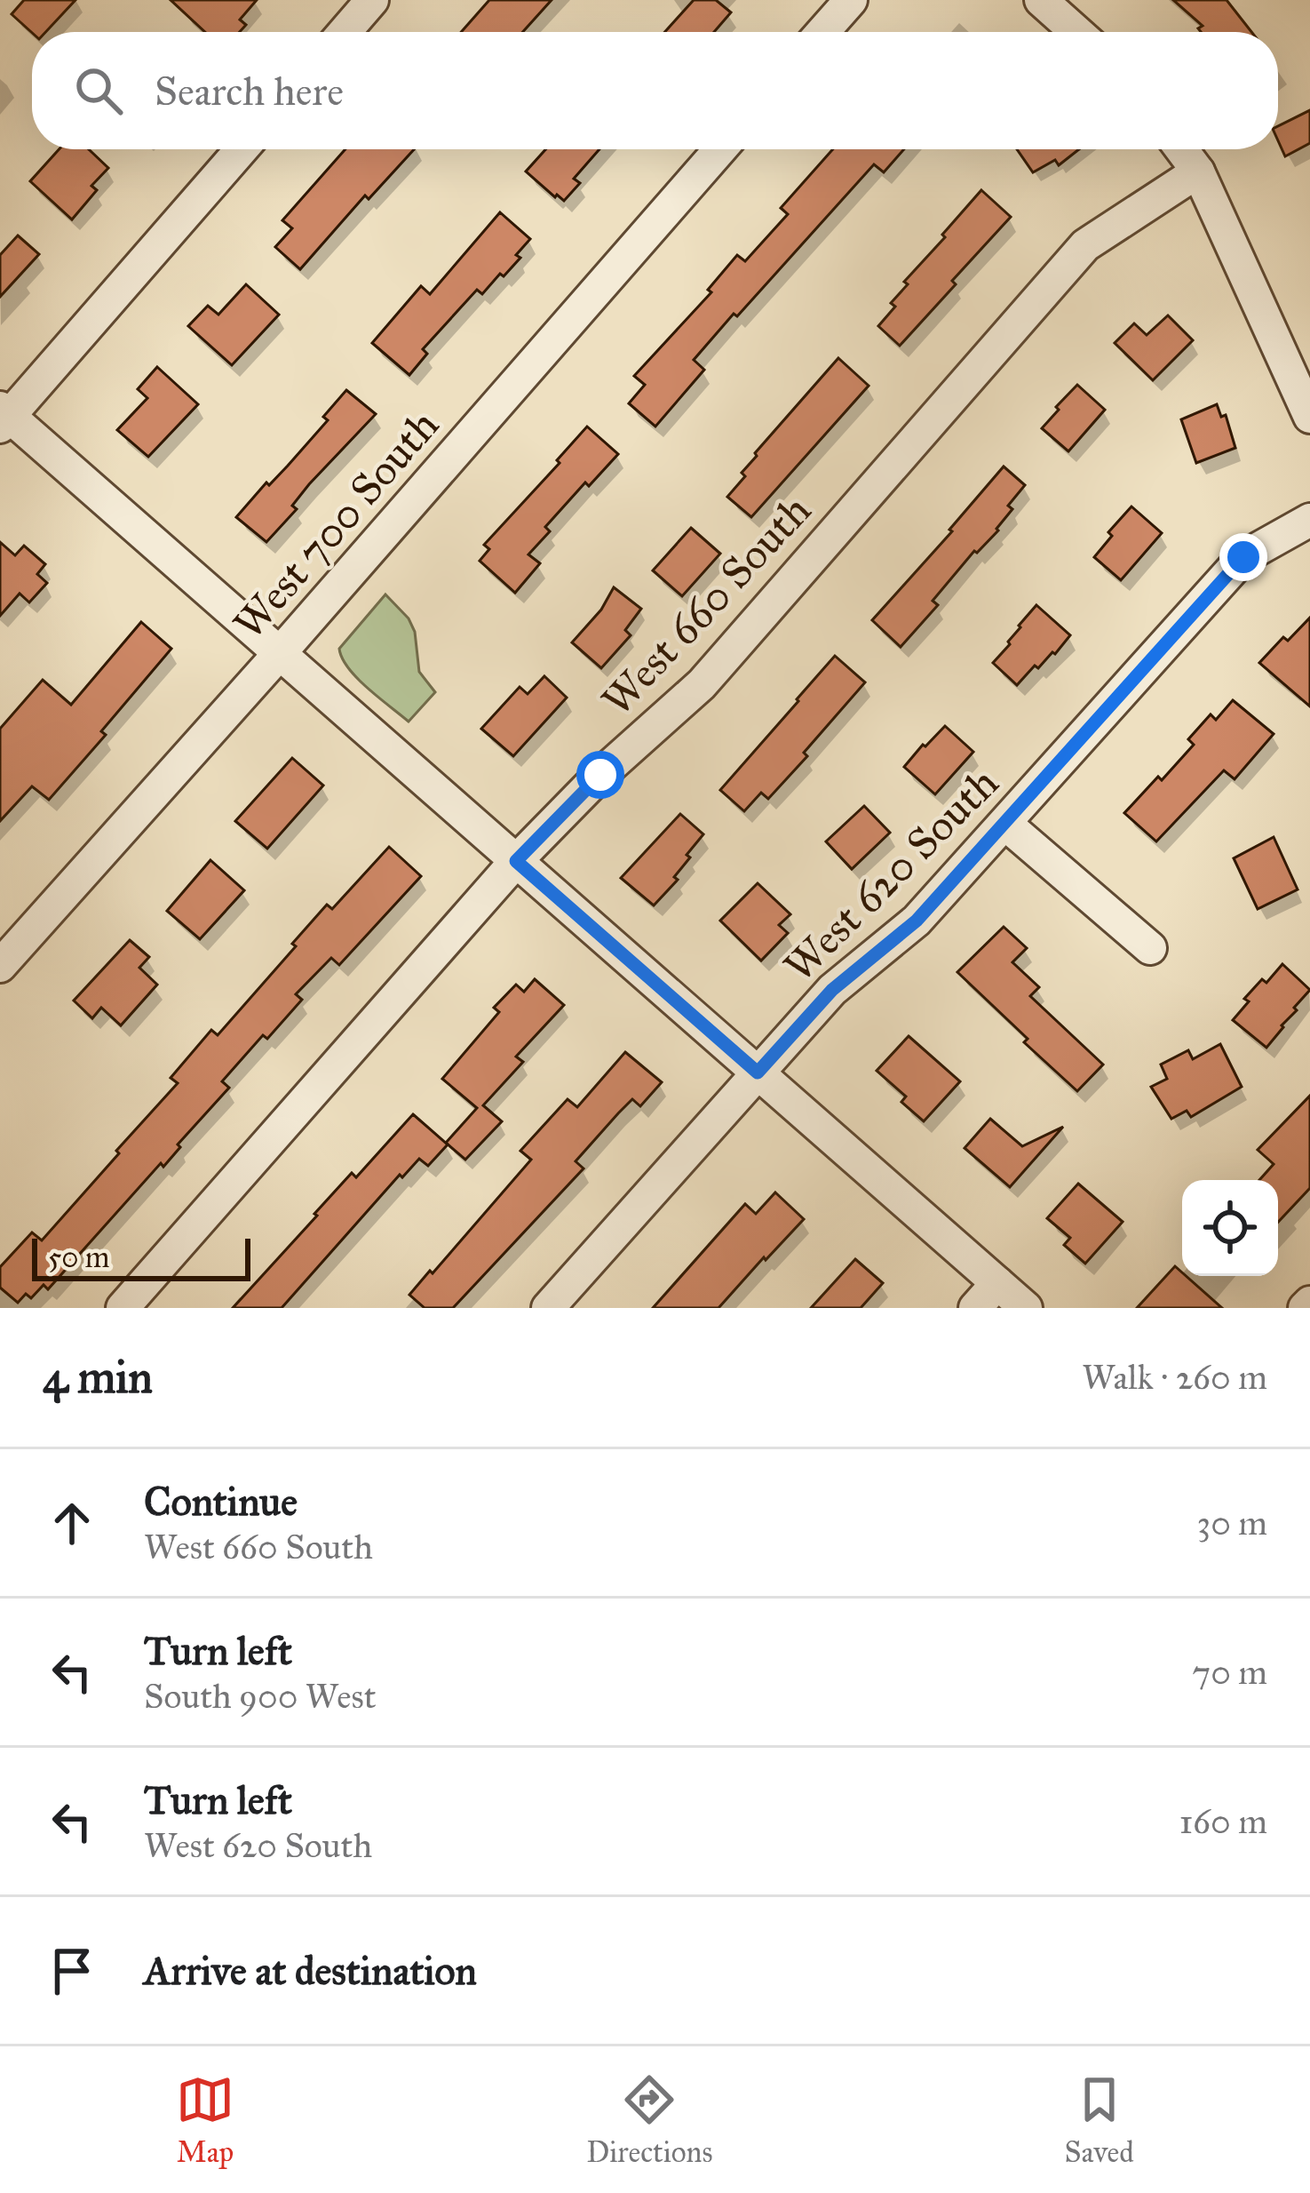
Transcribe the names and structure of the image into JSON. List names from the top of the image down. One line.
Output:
{"streets":{"street":["West 700 South","West 660 South","West 620 South"]},"scale_bar":"50 m","page":{"search":"Search here","scale":"50 m","heading":["4 min","Walk · 260 m"],"list":[["Continue","West 660 South","30 m"],["Turn left","South 900 West","70 m"],["Turn left","West 620 South","160 m"],"Arrive at destination"],"nav":["Map","Directions","Saved"]}}
